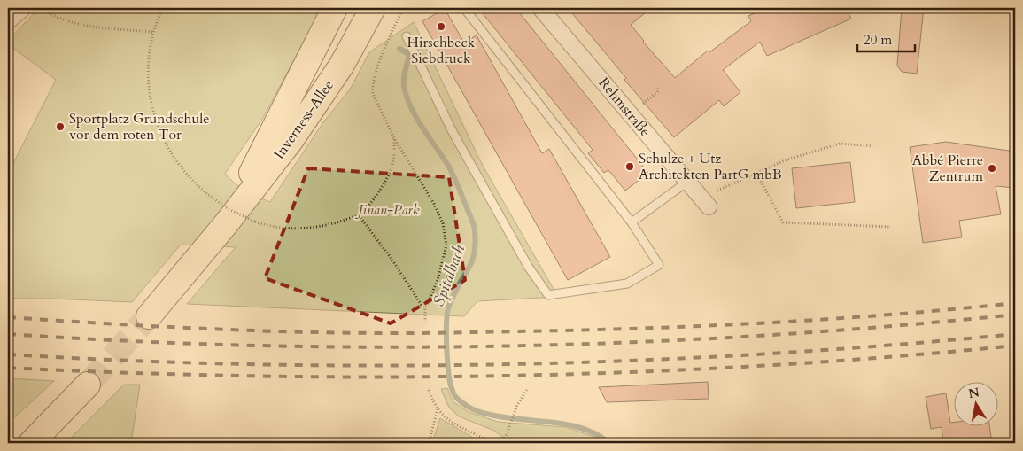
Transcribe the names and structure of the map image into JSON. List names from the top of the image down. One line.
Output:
{"streets":{"main road":["Inverness-Allee"],"street":["Rehmstraße"]},"water":["Spitalbach"],"parks":["Jinan-Park"],"places":["Hirschbeck Siebdruck","Sportplatz Grundschule vor dem roten Tor","Schulze + Utz Architekten PartG mbB","Abbé Pierre Zentrum"],"scale_bar":"20 m","north":"top"}
